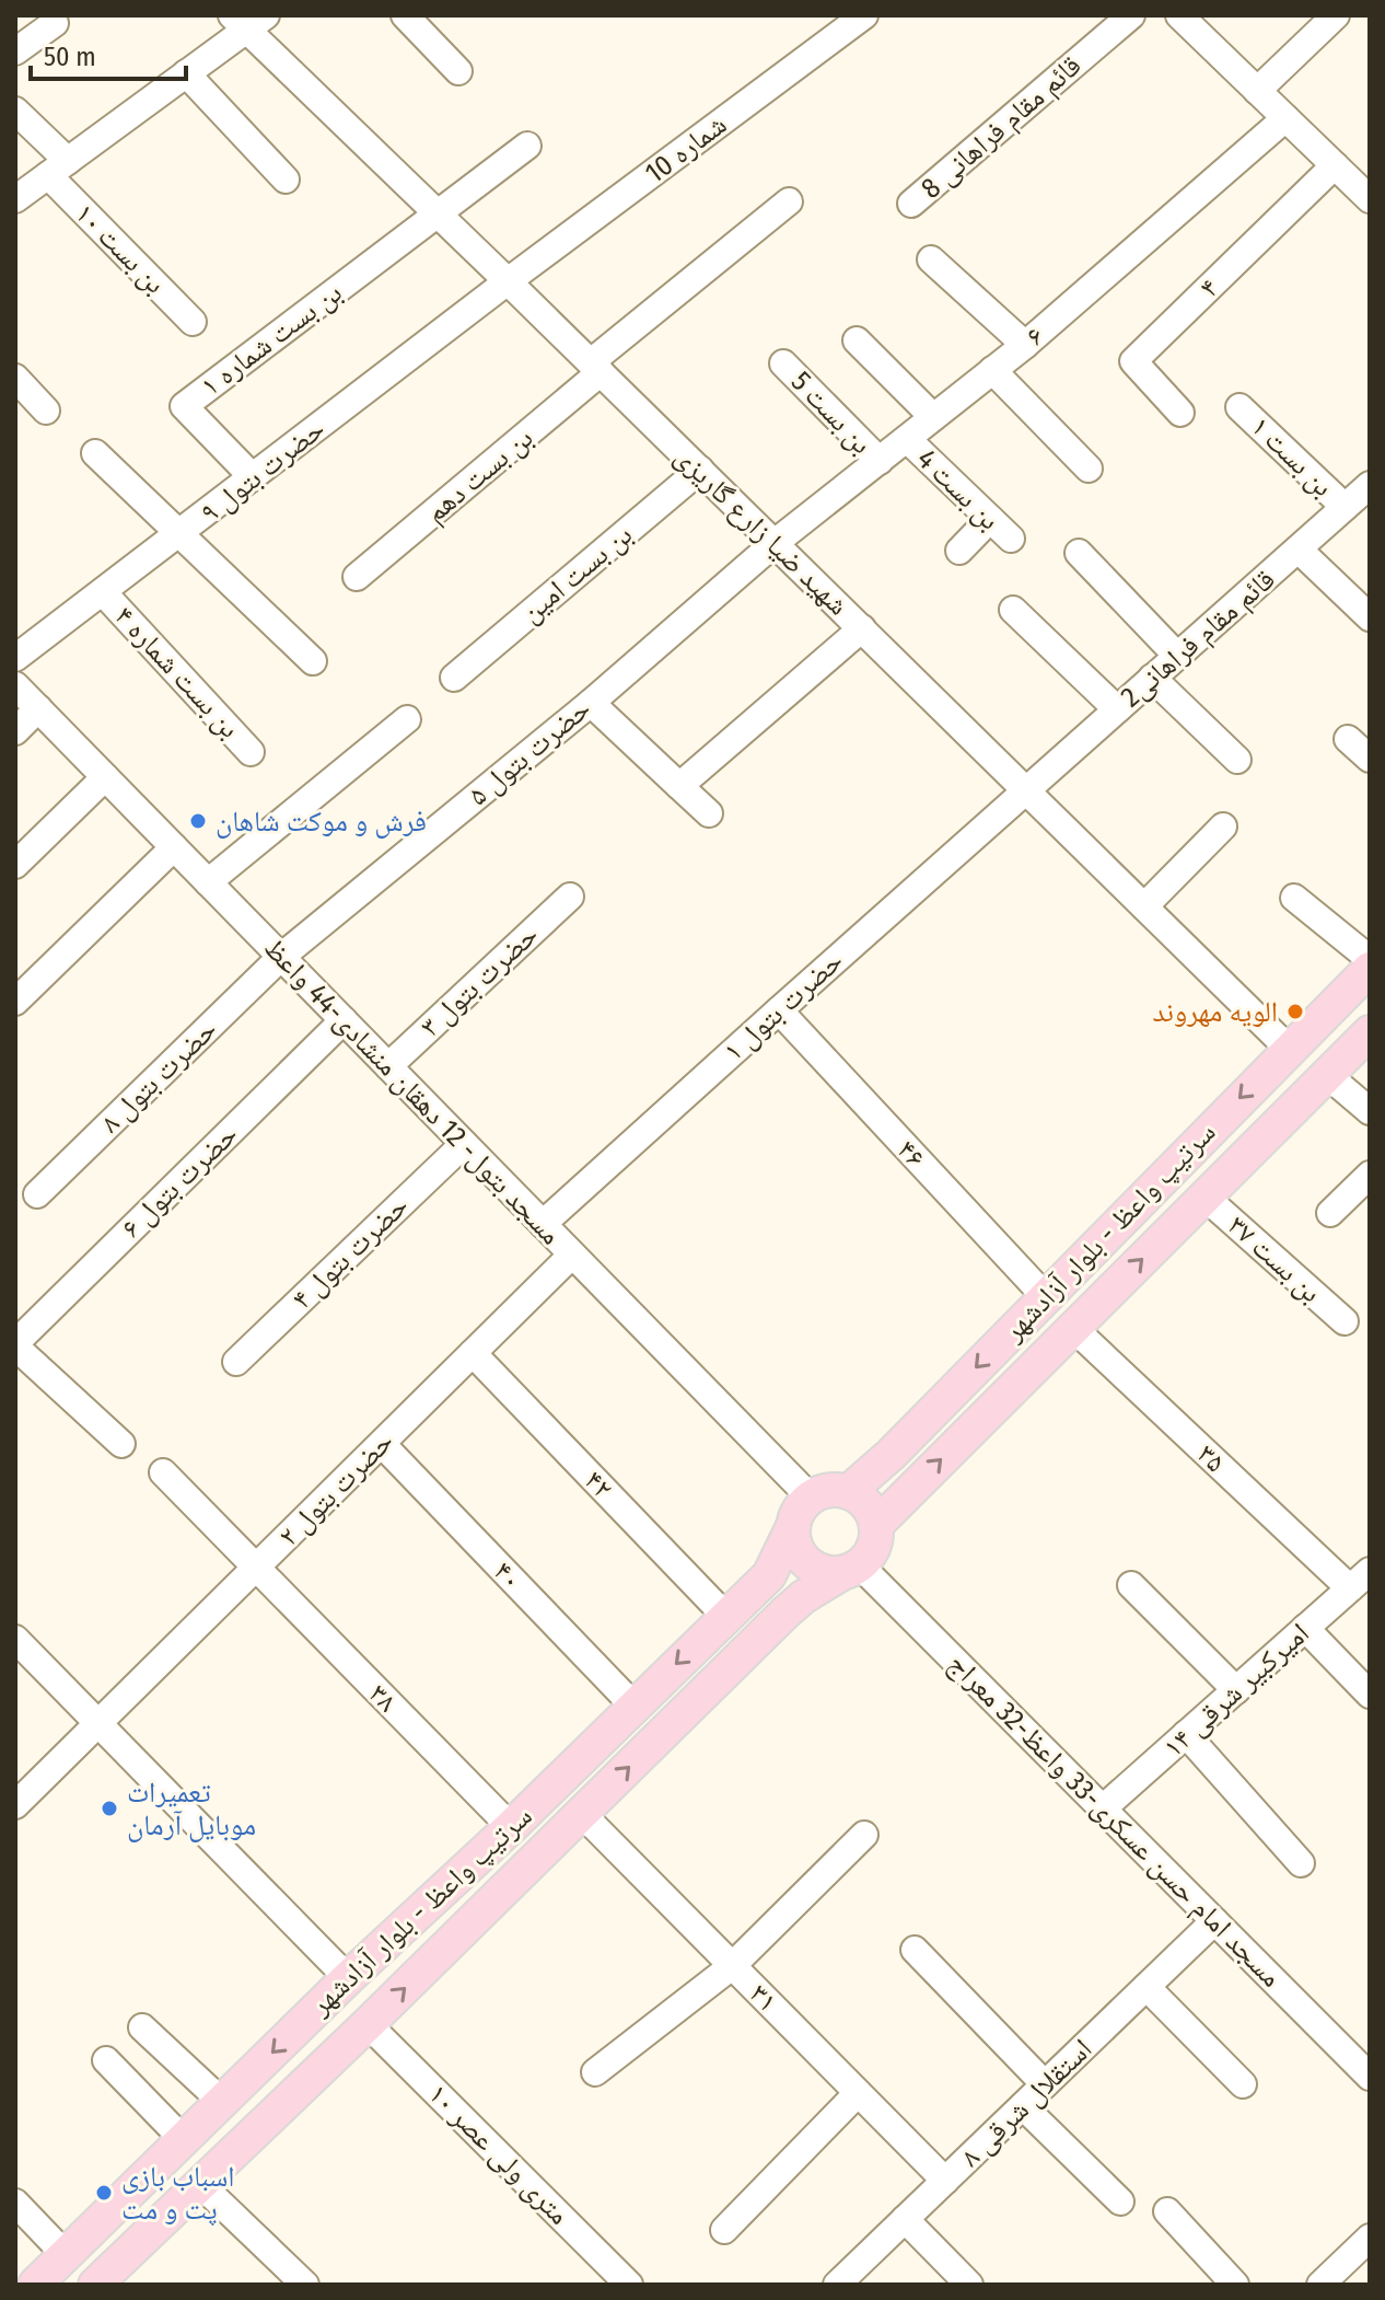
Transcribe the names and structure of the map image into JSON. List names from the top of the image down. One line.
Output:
{"streets":{"main road":["سرتیپ واعظ - بلوار آزادشهر"],"street":["8 قائم مقام فراهانی","شماره 10","بن بست ۱۰","۴","۶","بن بست شماره ۱","بن بست 5","بن بست ۱","حضرت بتول ۹","بن بست دهم","بن بست 4","شهید ضیا زارع گاریزی","بن بست امین","2قائم مقام فراهانی","بن بست شماره ۴","حضرت بتول ۵","حضرت بتول ۳","حضرت بتول ۱","حضرت بتول ۸","مسجد بتول- 12 دهقان منشادی-44 واعظ","۴۶","حضرت بتول ۶","حضرت بتول ۴","بن بست ۳۷","۳۵","۴۲","حضرت بتول ۲","۴۰","۱۴ امیرکبیر شرقی","۳۸","مسجد امام حسن عسکری-33 واعظ-32 معراج","۳۱","استقلال شرقی ۸","۱۰ متری ولی عصر"]},"crossings":[["شماره 10","حضرت بتول ۹"],["شماره 10","شهید ضیا زارع گاریزی"],["۶","بن بست 5"],["۶","بن بست 4"],["۶","شهید ضیا زارع گاریزی"],["۶","حضرت بتول ۵"],["بن بست شماره ۱","حضرت بتول ۹"],["بن بست شماره ۱","شهید ضیا زارع گاریزی"],["بن بست ۱","2قائم مقام فراهانی"],["حضرت بتول ۹","شهید ضیا زارع گاریزی"],["حضرت بتول ۹","بن بست شماره ۴"],["بن بست دهم","شهید ضیا زارع گاریزی"],["شهید ضیا زارع گاریزی","بن بست امین"],["شهید ضیا زارع گاریزی","2قائم مقام فراهانی"],["شهید ضیا زارع گاریزی","حضرت بتول ۵"],["شهید ضیا زارع گاریزی","حضرت بتول ۱"],["شهید ضیا زارع گاریزی","سرتیپ واعظ - بلوار آزادشهر"],["2قائم مقام فراهانی","حضرت بتول ۱"],["حضرت بتول ۵","حضرت بتول ۸"],["حضرت بتول ۵","مسجد بتول- 12 دهقان منشادی-44 واعظ"],["حضرت بتول ۳","مسجد بتول- 12 دهقان منشادی-44 واعظ"],["حضرت بتول ۱","مسجد بتول- 12 دهقان منشادی-44 واعظ"],["حضرت بتول ۱","۴۶"],["حضرت بتول ۸","مسجد بتول- 12 دهقان منشادی-44 واعظ"],["مسجد بتول- 12 دهقان منشادی-44 واعظ","حضرت بتول ۶"],["مسجد بتول- 12 دهقان منشادی-44 واعظ","سرتیپ واعظ - بلوار آزادشهر"],["مسجد بتول- 12 دهقان منشادی-44 واعظ","حضرت بتول ۴"],["مسجد بتول- 12 دهقان منشادی-44 واعظ","حضرت بتول ۲"],["مسجد بتول- 12 دهقان منشادی-44 واعظ","مسجد امام حسن عسکری-33 واعظ-32 معراج"],["۴۶","سرتیپ واعظ - بلوار آزادشهر"],["سرتیپ واعظ - بلوار آزادشهر","بن بست ۳۷"],["سرتیپ واعظ - بلوار آزادشهر","۳۵"],["سرتیپ واعظ - بلوار آزادشهر","۴۲"],["سرتیپ واعظ - بلوار آزادشهر","۴۰"],["سرتیپ واعظ - بلوار آزادشهر","۳۸"],["سرتیپ واعظ - بلوار آزادشهر","مسجد امام حسن عسکری-33 واعظ-32 معراج"],["سرتیپ واعظ - بلوار آزادشهر","۳۱"],["سرتیپ واعظ - بلوار آزادشهر","۱۰ متری ولی عصر"],["۳۵","۱۴ امیرکبیر شرقی"],["۴۲","حضرت بتول ۲"],["حضرت بتول ۲","۴۰"],["حضرت بتول ۲","۳۸"],["۱۴ امیرکبیر شرقی","مسجد امام حسن عسکری-33 واعظ-32 معراج"],["مسجد امام حسن عسکری-33 واعظ-32 معراج","استقلال شرقی ۸"],["۳۱","استقلال شرقی ۸"]],"places":["فرش و موکت شاهان","الویه مهروند","تعمیرات موبایل آرمان","اسباب بازی پت و مت"],"scale_bar":"50 m"}
